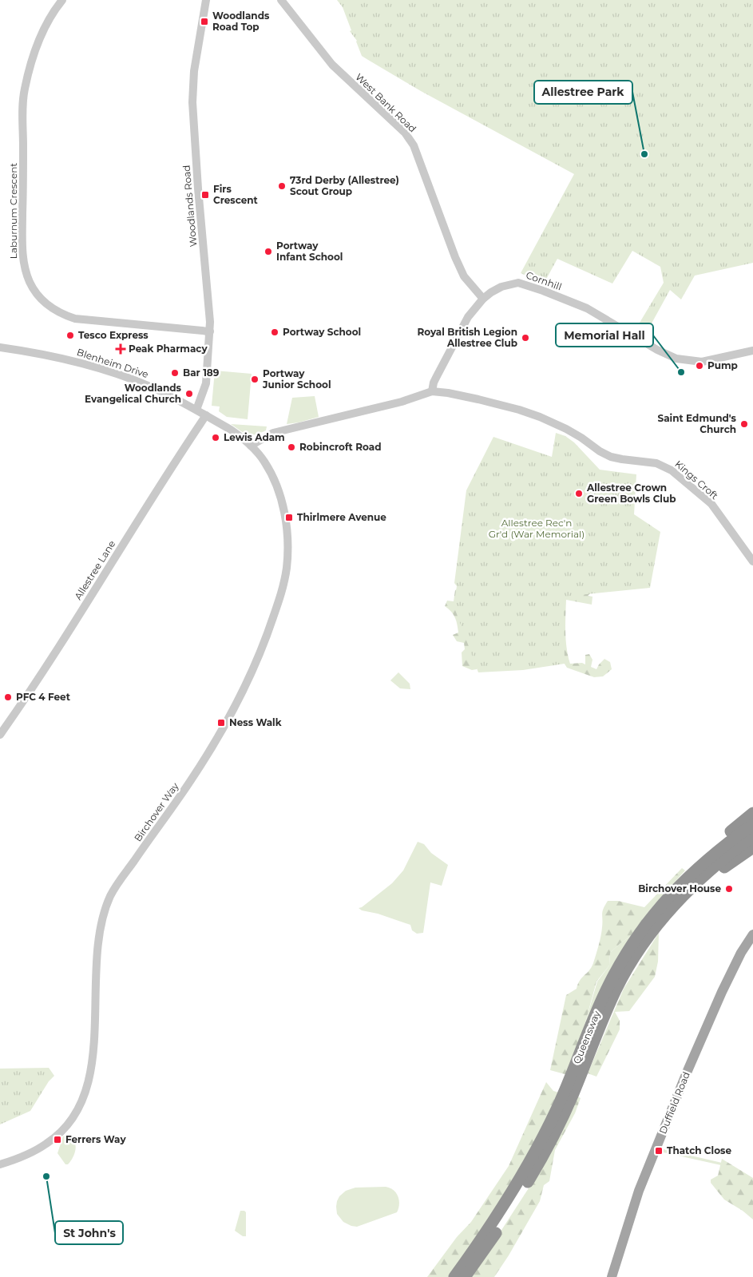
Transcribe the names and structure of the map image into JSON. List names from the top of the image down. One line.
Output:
{"streets":{"highway":["Queensway"],"main road":["Duffield Road"],"street":["West Bank Road","Woodlands Road","Laburnum Crescent","Cornhill","Blenheim Drive","Kings Croft","Allestree Lane","Birchover Way"]},"crossings":[["West Bank Road","Cornhill"],["Woodlands Road","Laburnum Crescent"],["Woodlands Road","Blenheim Drive"],["Cornhill","Kings Croft"],["Blenheim Drive","Allestree Lane"],["Blenheim Drive","Birchover Way"]],"parks":["Allestree Rec'n Gr'd (War Memorial)"],"places":{"transit":["Woodlands Road Top","Firs Crescent","Thirlmere Avenue","Ness Walk","Ferrers Way","Thatch Close"],"other":["Allestree Park","73rd Derby (Allestree) Scout Group","Portway Infant School","Portway School","Tesco Express","Royal British Legion Allestree Club","Pump","Memorial Hall","Bar 189","Portway Junior School","Woodlands Evangelical Church","Saint Edmund's Church","Lewis Adam","Robincroft Road","Allestree Crown Green Bowls Club","PFC 4 Feet","Birchover House","St John's"],"health":["Peak Pharmacy"]}}
